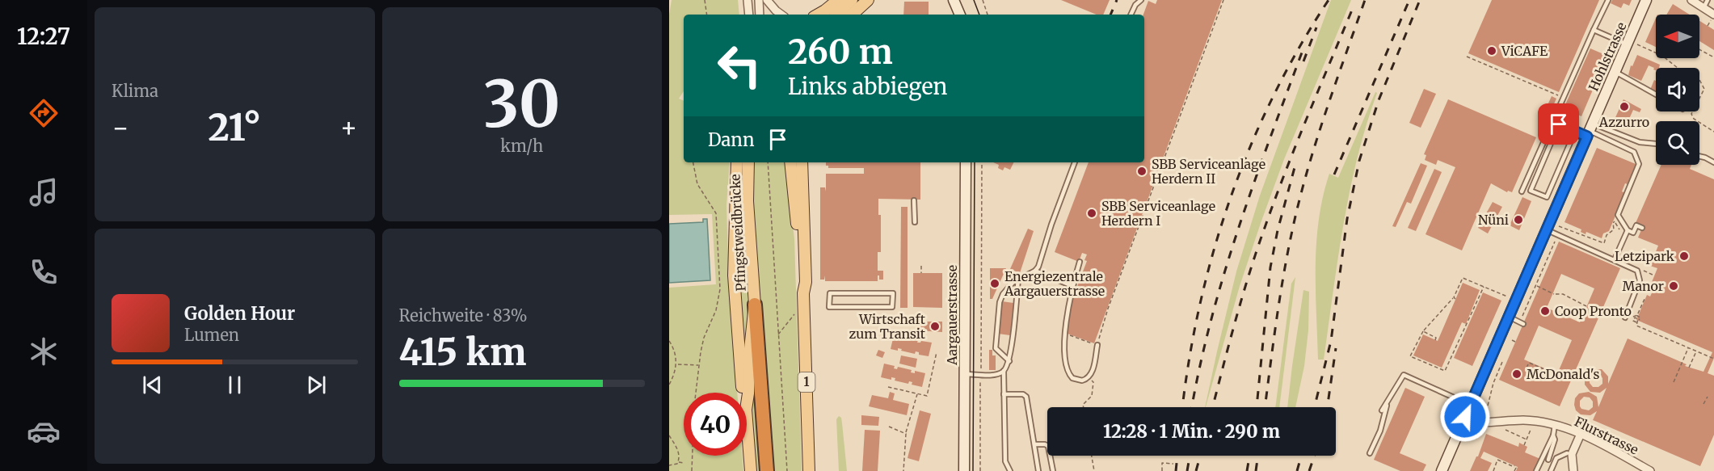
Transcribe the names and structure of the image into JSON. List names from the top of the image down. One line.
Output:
{"streets":{"main road":["Pfingstweidbrücke","1"],"street":["Hohlstrasse","Aargauerstrasse","Flurstrasse"]},"crossings":[["Hohlstrasse","Flurstrasse"]],"places":["ViCAFE","Azzurro","SBB Serviceanlage Herdern II","SBB Serviceanlage Herdern I","Nüni","Letzipark","Energiezentrale Aargauerstrasse","Manor","Coop Pronto","Wirtschaft zum Transit","McDonald's"],"north":"left","page":{"tabs":"12:27","tile":["Klima",["30","km/h"],["Reichweite · 83%","415 km"]],"turn":["260 m","Links abbiegen"],"heat":["−","21°","+"],"then":"Dann","song":["Golden Hour","Lumen"],"limit":"40","trip":"12:28 · 1 Min. · 290 m"}}
